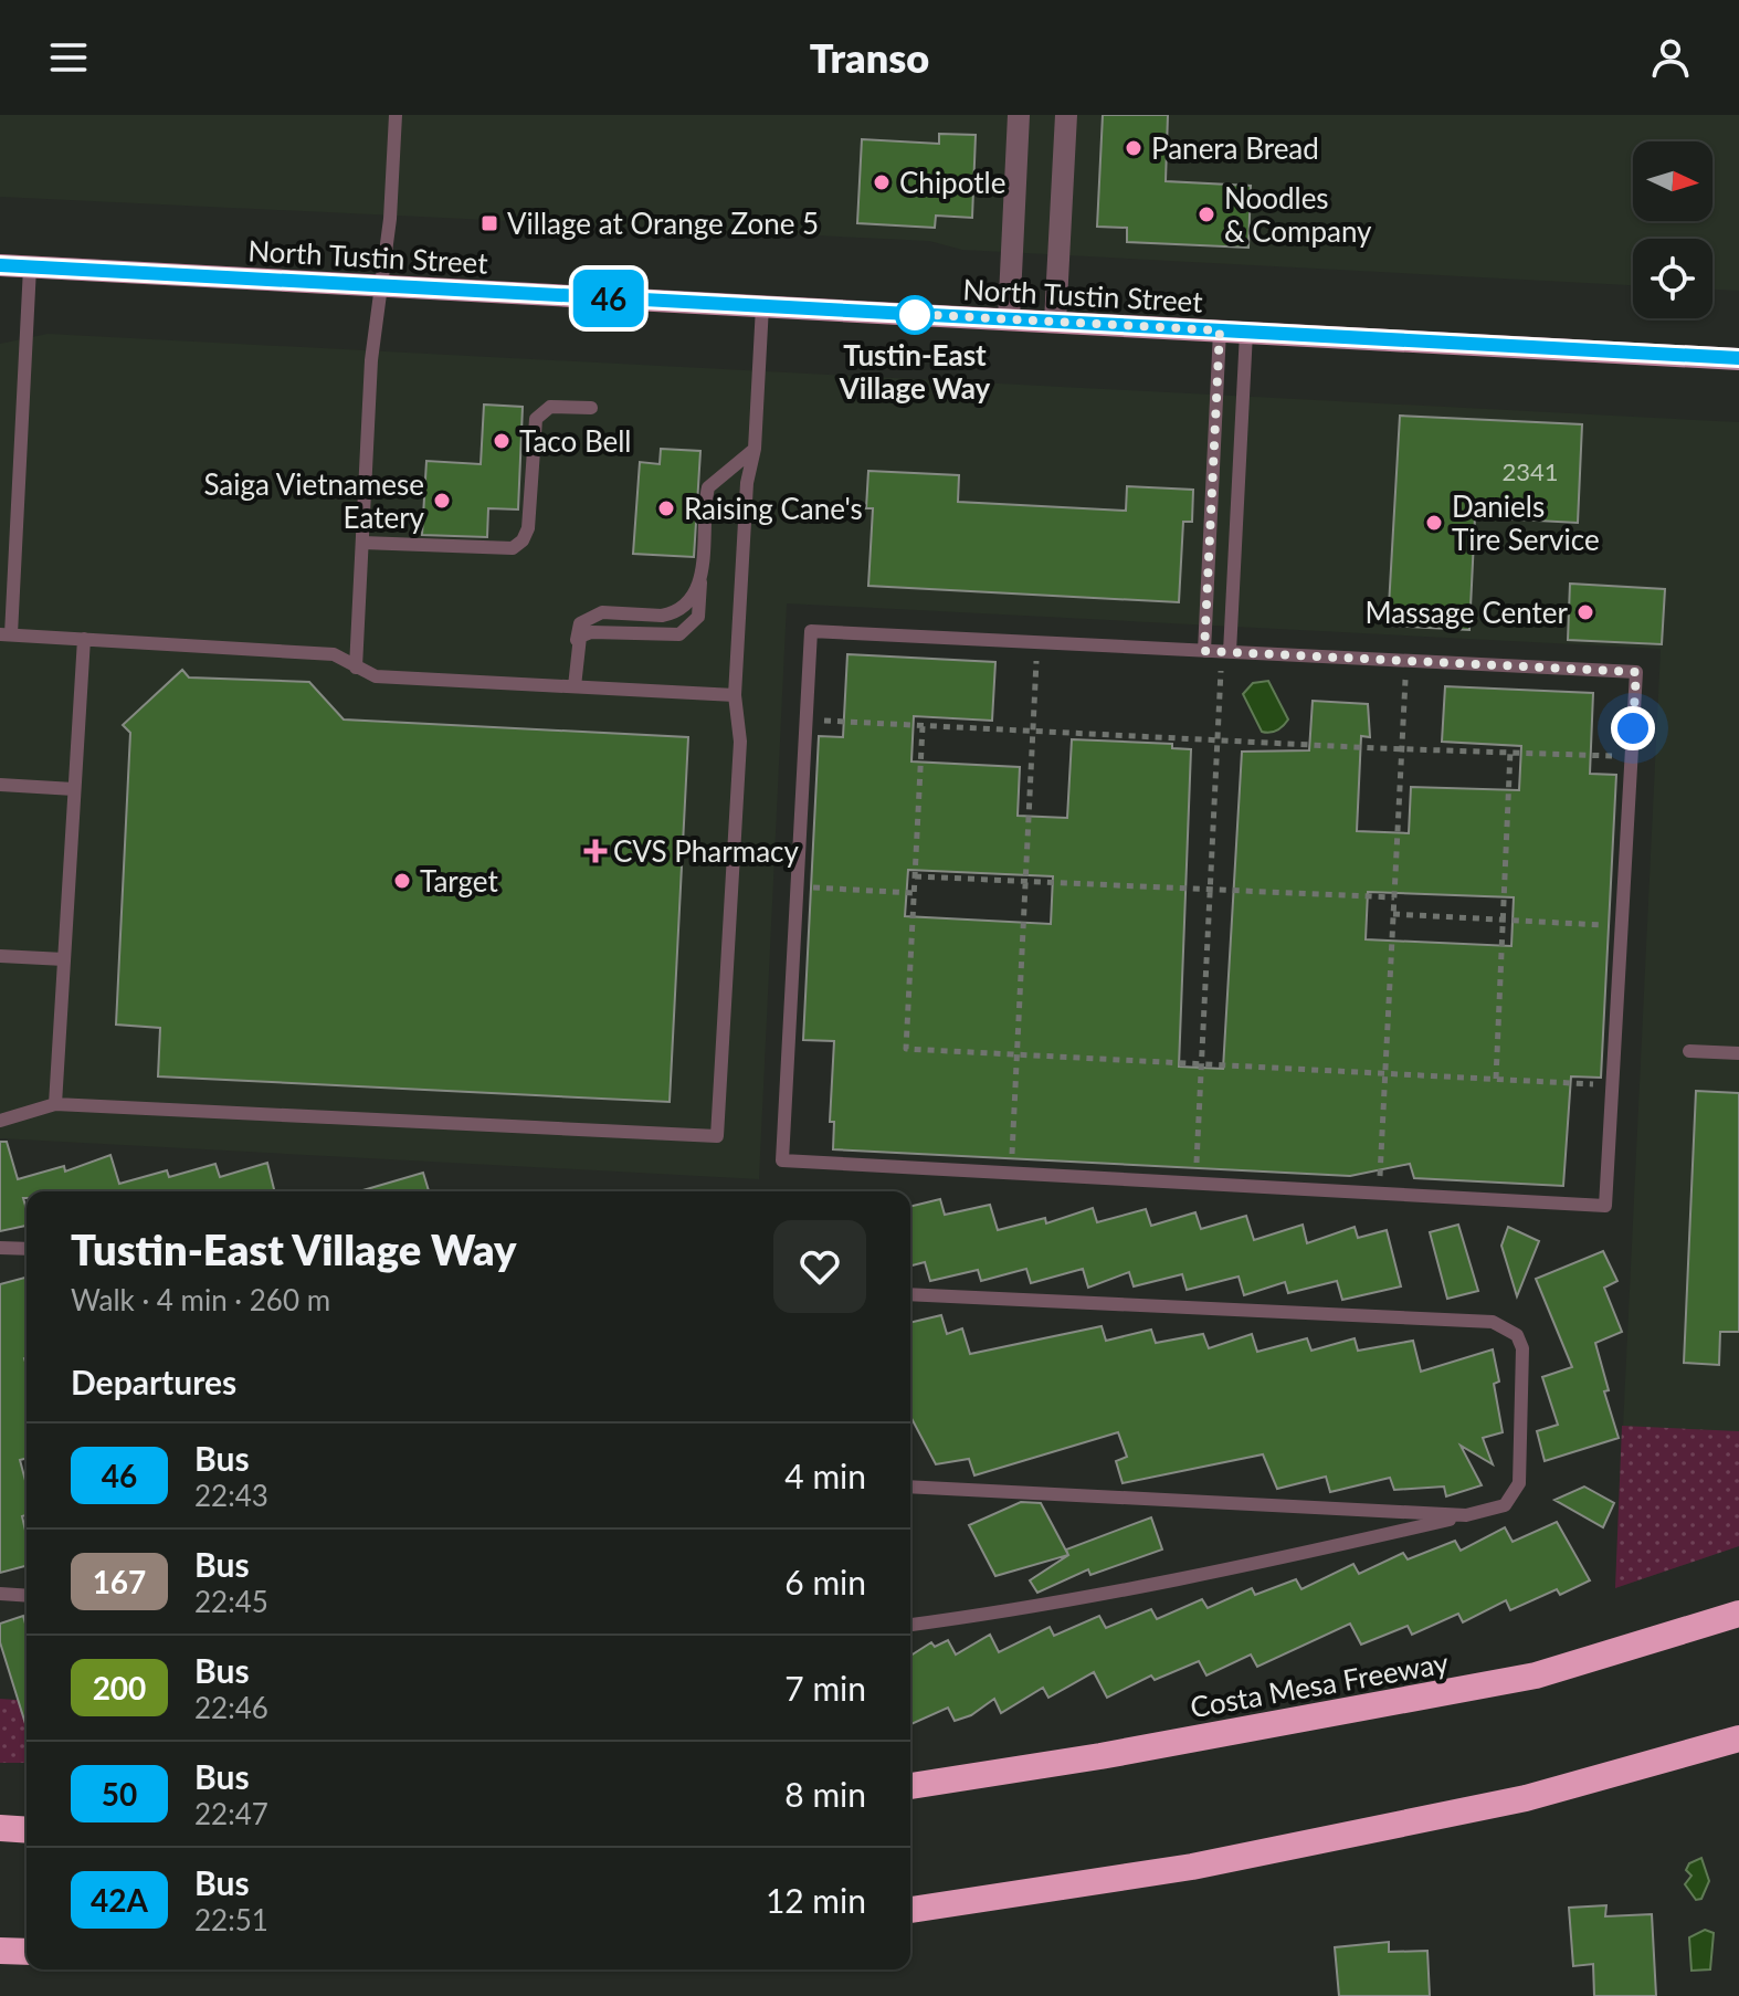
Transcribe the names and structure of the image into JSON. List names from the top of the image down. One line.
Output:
{"streets":{"highway":["Costa Mesa Freeway"],"main road":["North Tustin Street"]},"places":{"other":["Panera Bread","Chipotle","Noodles & Company","Tustin-East Village Way","Taco Bell","Saiga Vietnamese Eatery","Raising Cane's","Daniels Tire Service","Massage Center","Target"],"transit":["Village at Orange Zone 5"],"health":["CVS Pharmacy"]},"lines":["bus line 46"],"house_numbers":["2341"],"north":"right","page":{"header":"Transo","on_map":"46","heading":[["Tustin-East Village Way","Walk · 4 min · 260 m"],"Departures"],"list":[{"mark":"46","name":"Bus","note":"22:43","value":"4 min"},{"mark":"167","name":"Bus","note":"22:45","value":"6 min"},{"mark":"200","name":"Bus","note":"22:46","value":"7 min"},{"mark":"50","name":"Bus","note":"22:47","value":"8 min"},{"mark":"42A","name":"Bus","note":"22:51","value":"12 min"}]}}
